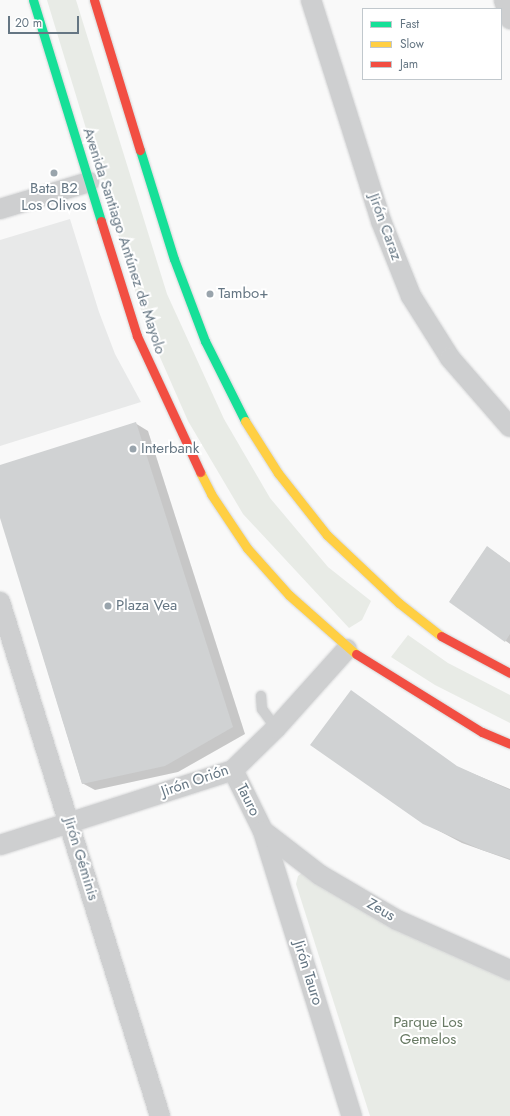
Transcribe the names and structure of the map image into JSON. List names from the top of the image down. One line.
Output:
{"streets":{"main road":["Avenida Santiago Antúnez de Mayolo"],"street":["Jirón Caraz","Jirón Orión","Tauro","Jirón Géminis","Zeus","Jirón Tauro"]},"crossings":[["Avenida Santiago Antúnez de Mayolo","Jirón Orión"],["Jirón Orión","Tauro"],["Jirón Orión","Jirón Géminis"],["Tauro","Zeus"],["Tauro","Jirón Tauro"],["Zeus","Jirón Tauro"]],"parks":["Parque Los Gemelos"],"places":["Bata B2 Los Olivos","Tambo+","Interbank","Plaza Vea"],"legend":["Fast","Slow","Jam"],"scale_bar":"20 m"}
